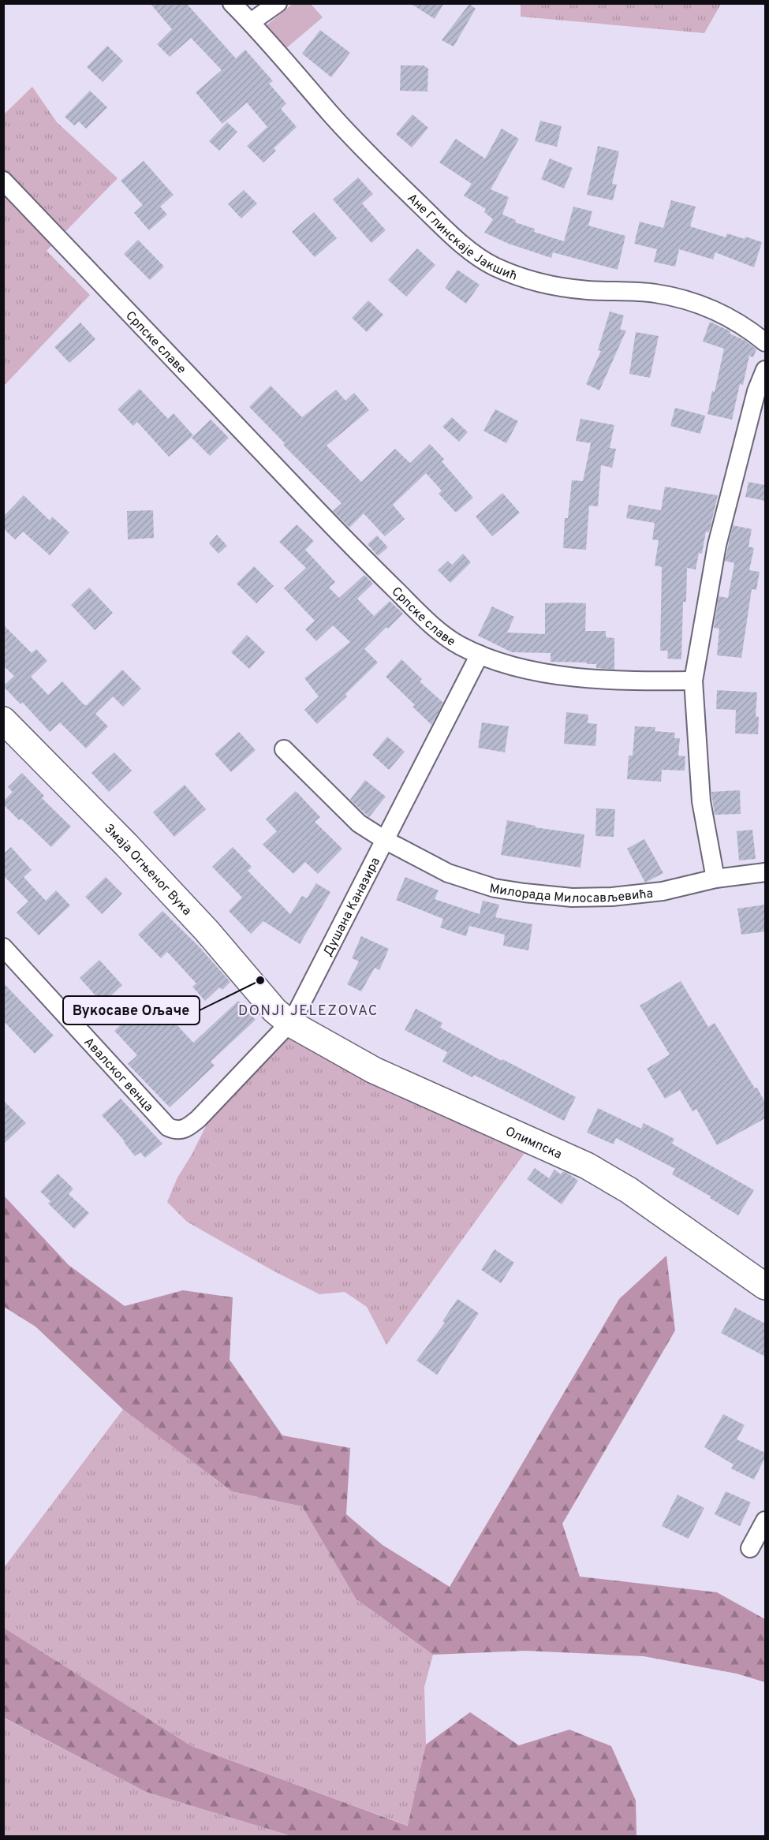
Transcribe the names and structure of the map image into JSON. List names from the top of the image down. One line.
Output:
{"streets":{"street":["Ане Глинскаје Јакшић","Српске славе","Змаја Огњеног Вука","Милорада Милосављевића","Душана Каназира","Авалског венца","Олимпска"]},"crossings":[["Српске славе","Душана Каназира"],["Змаја Огњеног Вука","Душана Каназира"],["Змаја Огњеног Вука","Олимпска"],["Милорада Милосављевића","Душана Каназира"],["Душана Каназира","Авалског венца"],["Душана Каназира","Олимпска"]],"districts":["DONJI JELEZOVAC"],"places":["Вукосаве Ољаче"]}
